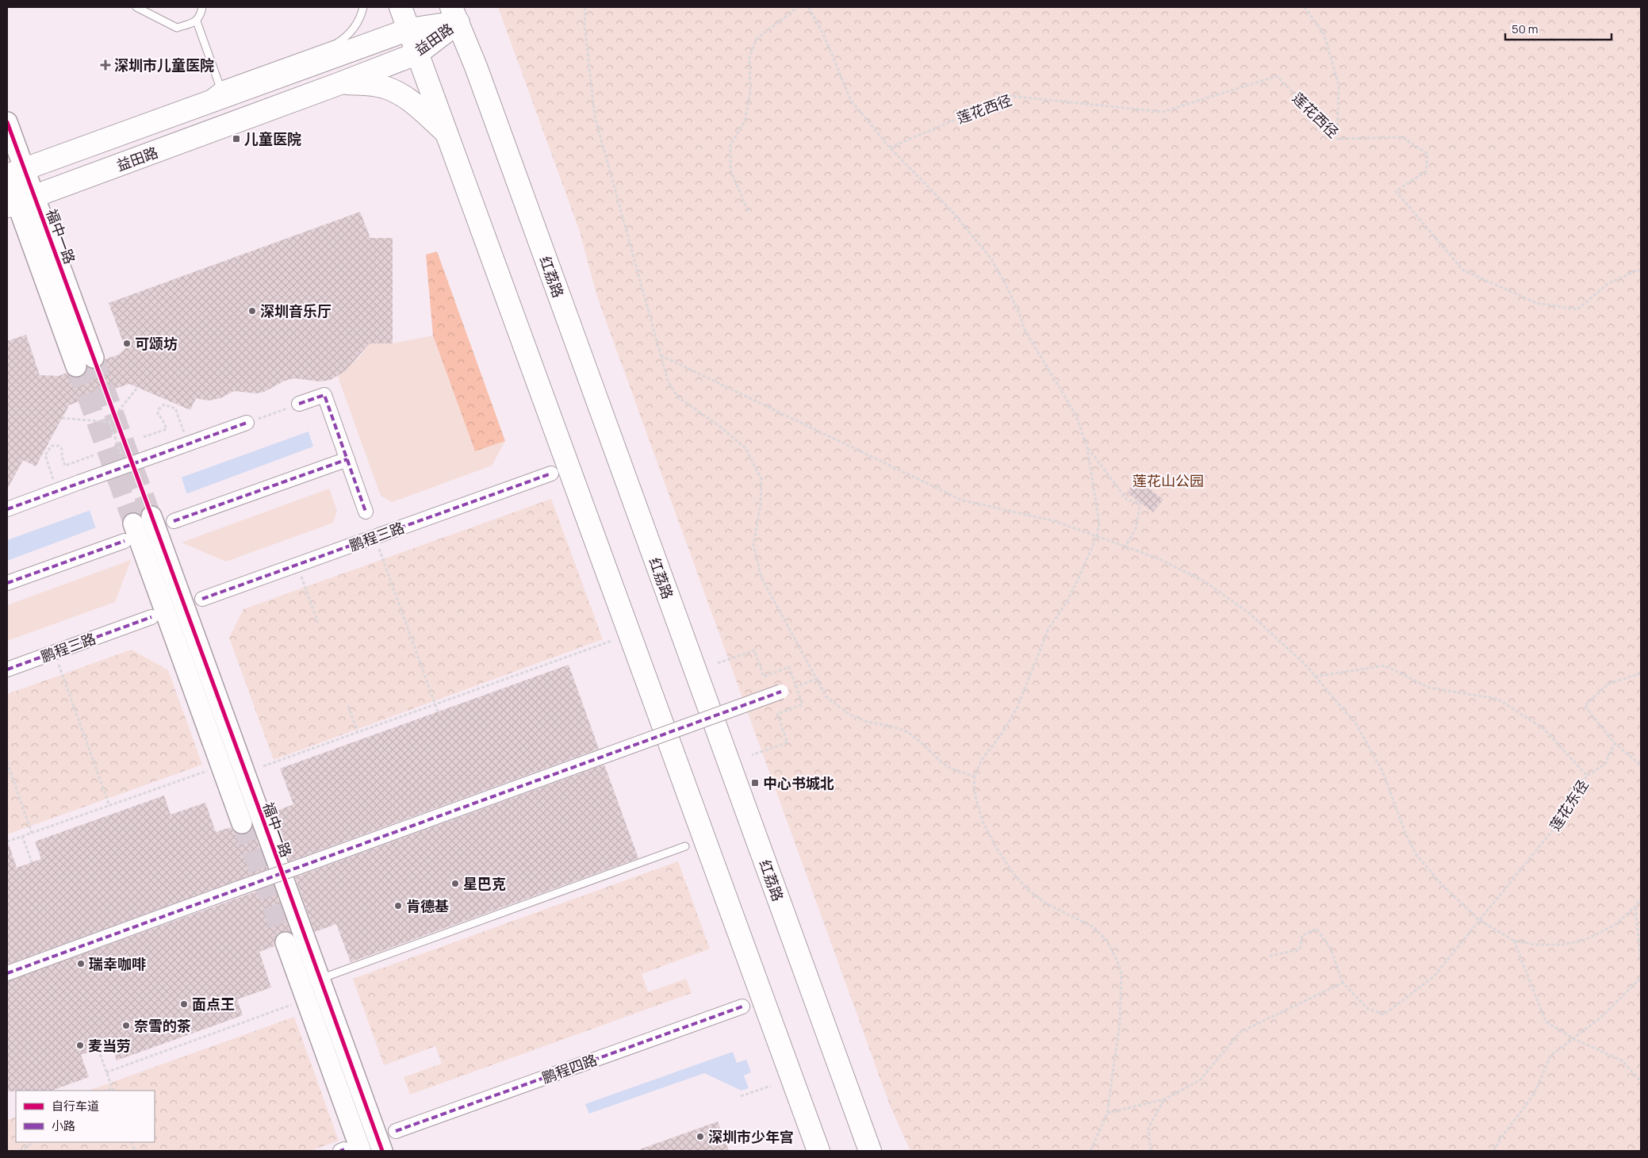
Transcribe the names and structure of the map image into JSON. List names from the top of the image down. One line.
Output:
{"streets":{"main road":["益田路","红荔路"],"street":["福中一路","鹏程三路","鹏程四路"],"path":["莲花西径","莲花东径"]},"crossings":[["益田路","福中一路"],["益田路","红荔路"]],"parks":["莲花山公园"],"places":{"health":["深圳市儿童医院"],"transit":["儿童医院","中心书城北"],"other":["深圳音乐厅","可颂坊","星巴克","肯德基","瑞幸咖啡","面点王","奈雪的茶","麦当劳","深圳市少年宫"]},"legend":["自行车道","小路"],"scale_bar":"50 m"}
